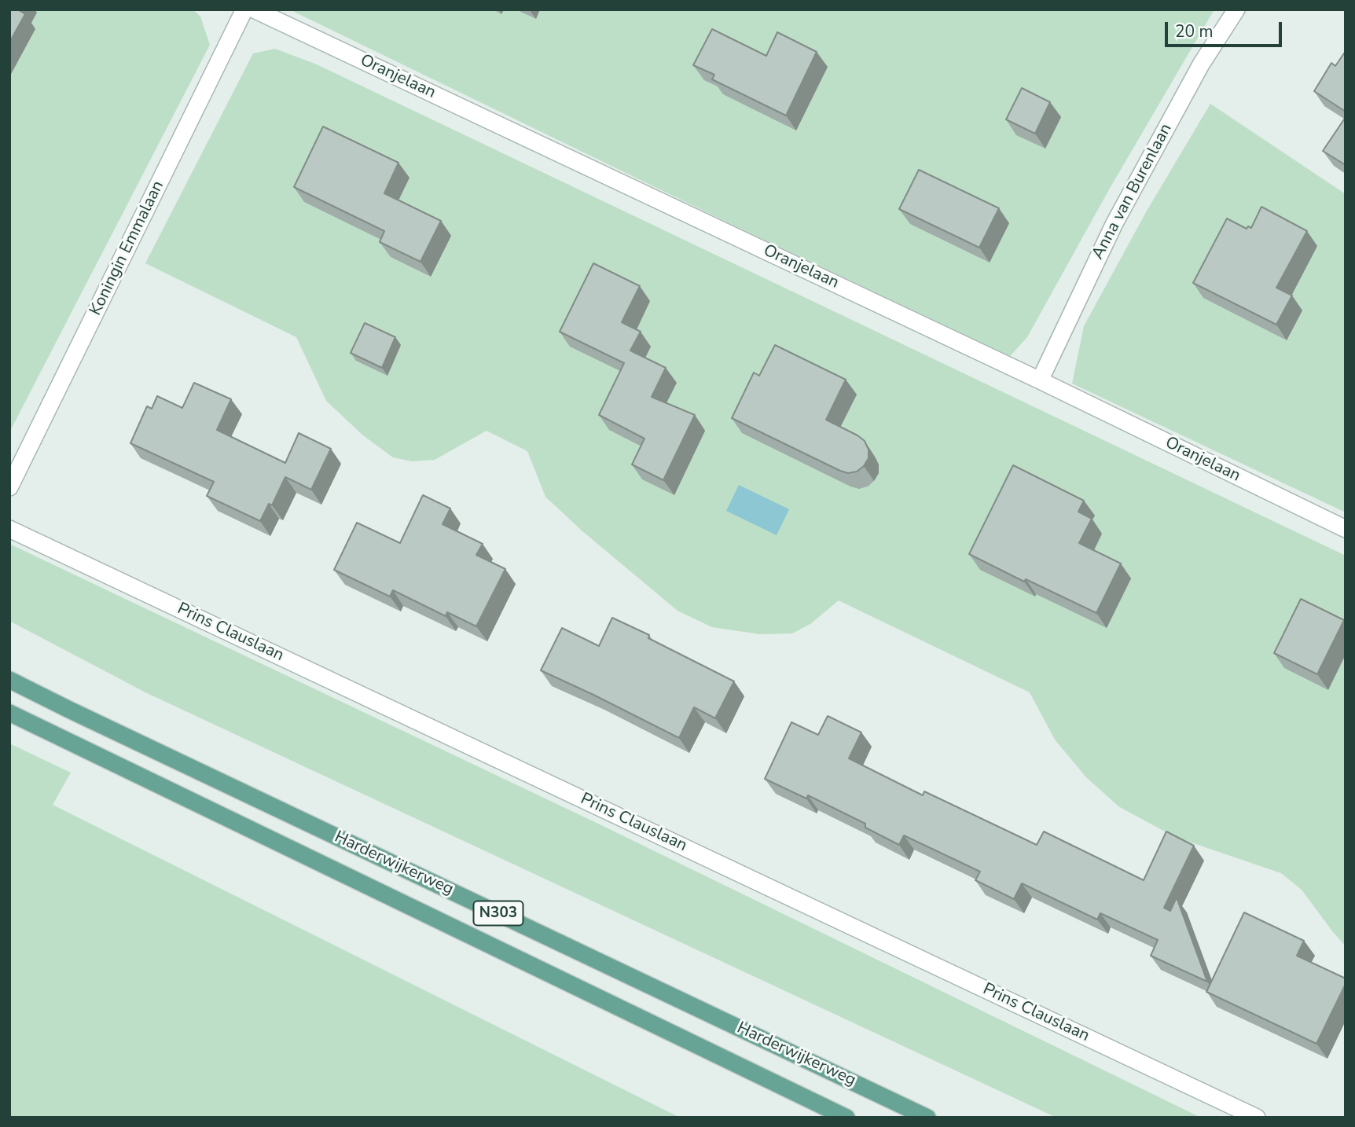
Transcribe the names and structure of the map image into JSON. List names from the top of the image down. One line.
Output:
{"streets":{"main road":["Harderwijkerweg","N303"],"street":["Oranjelaan","Anna van Burenlaan","Koningin Emmalaan","Prins Clauslaan"]},"crossings":[["Oranjelaan","Anna van Burenlaan"]],"scale_bar":"20 m"}
